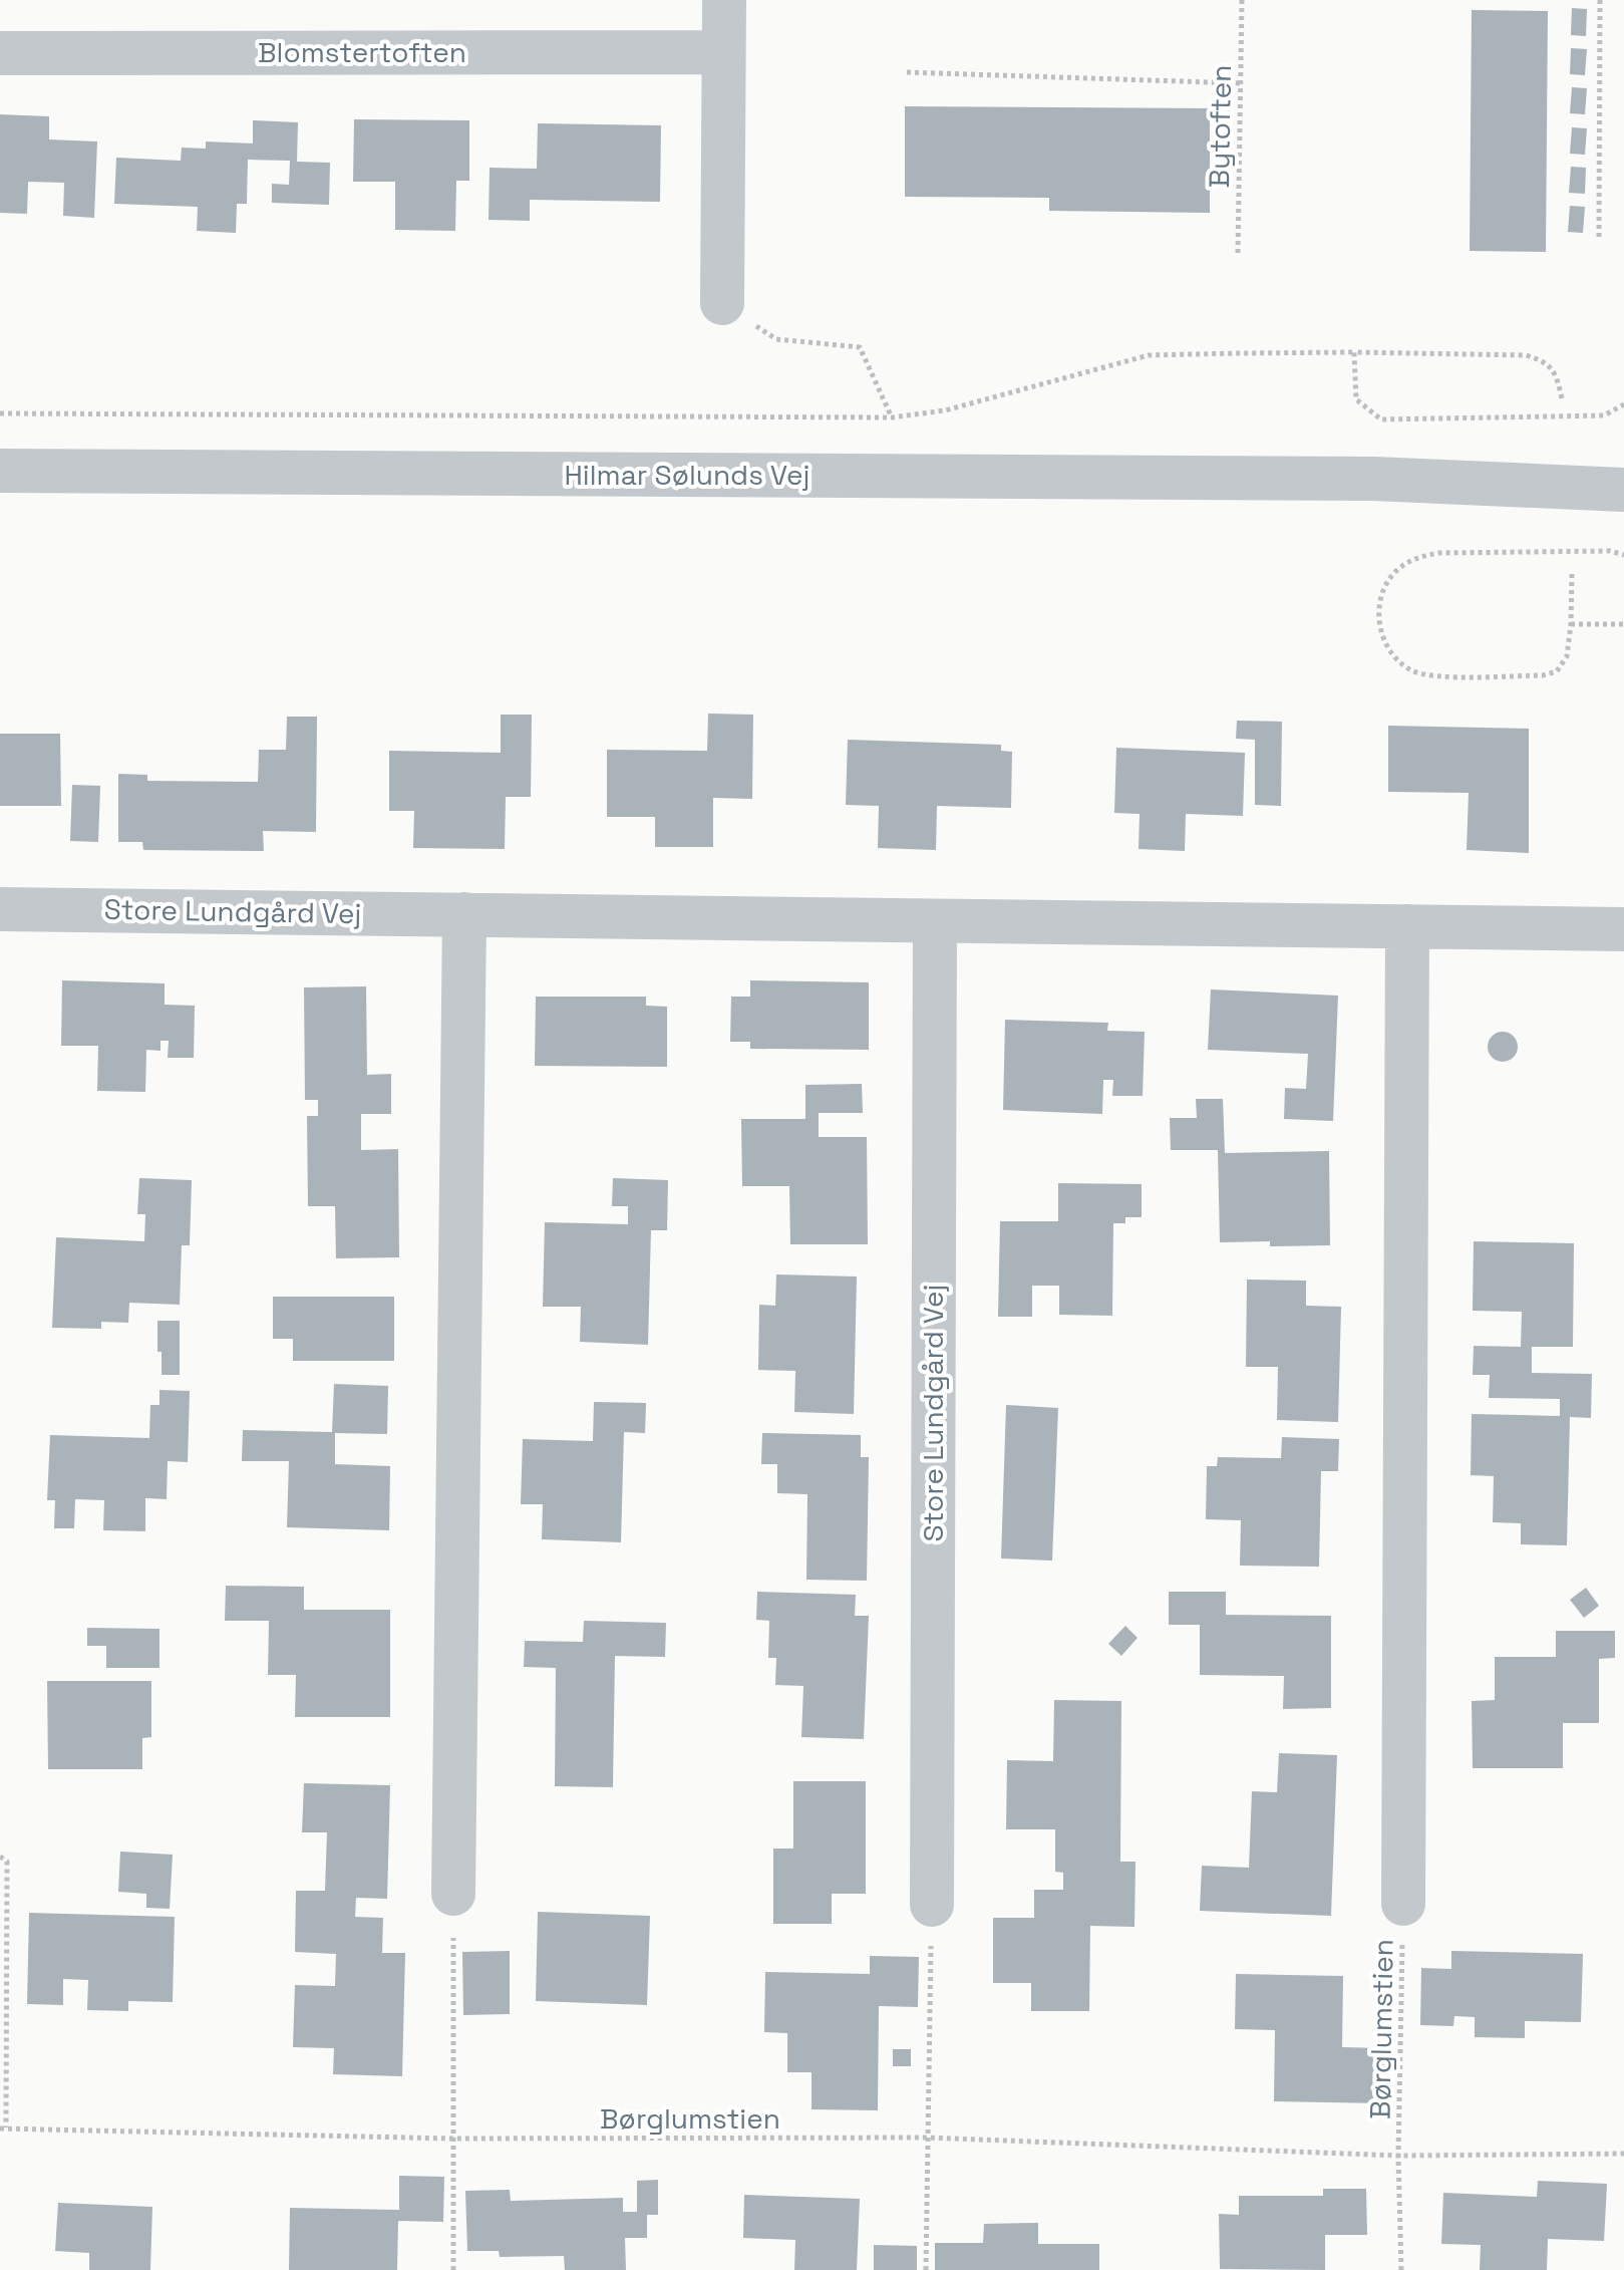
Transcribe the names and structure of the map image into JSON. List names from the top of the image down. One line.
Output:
{"streets":{"street":["Blomstertoften","Hilmar Sølunds Vej","Store Lundgård Vej"],"path":["Bytoften","Børglumstien"]}}
